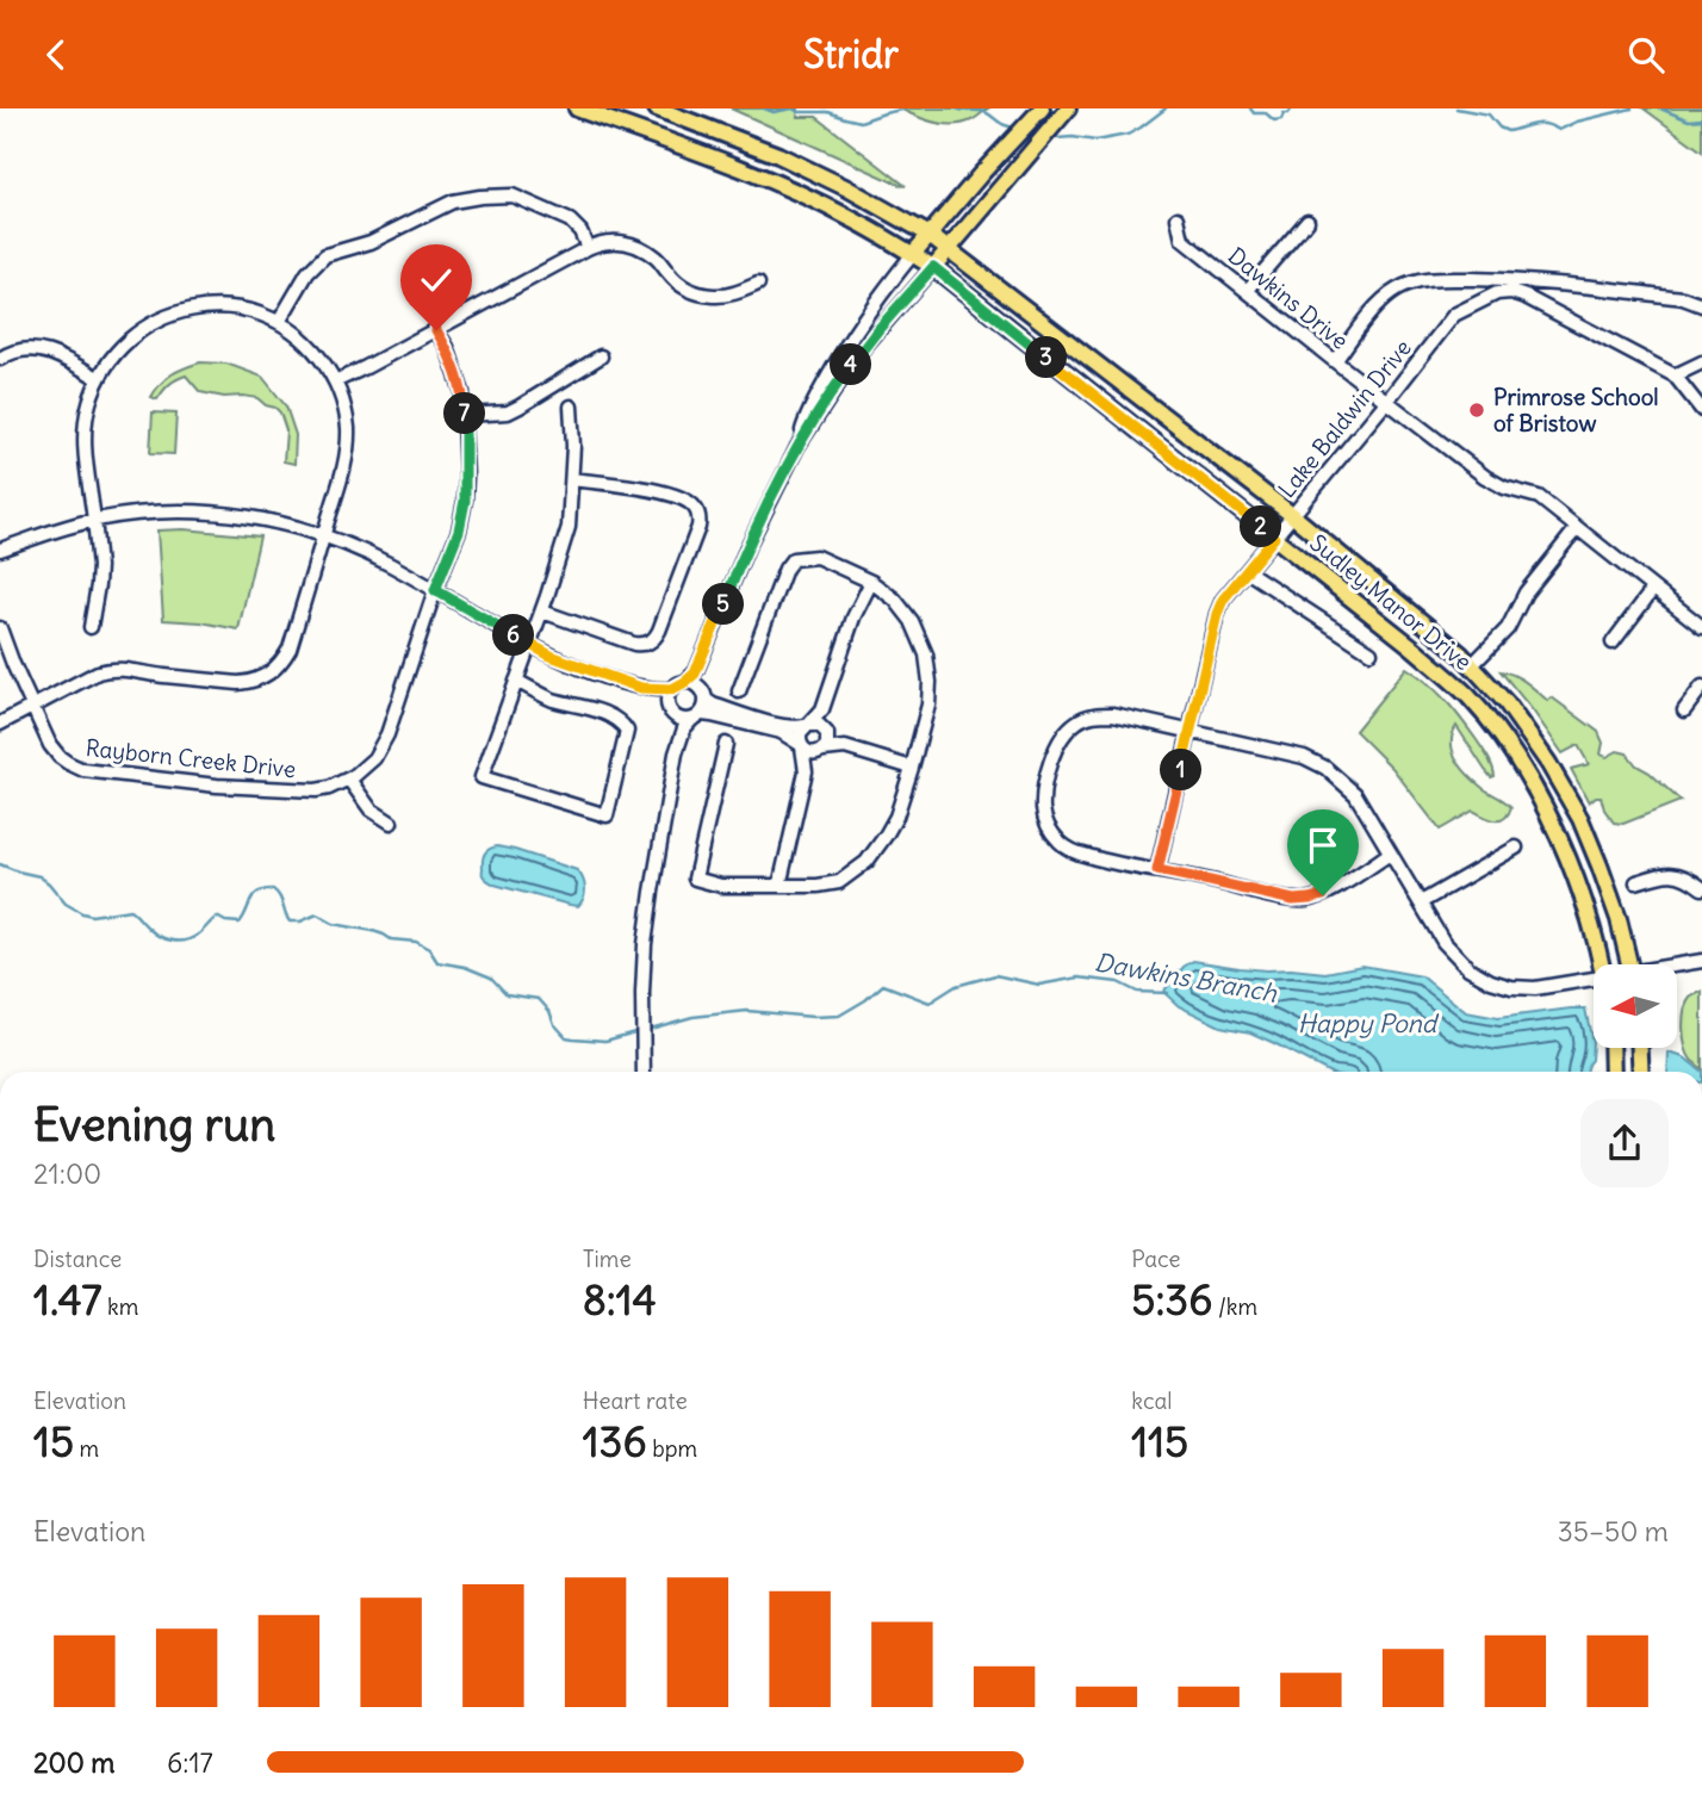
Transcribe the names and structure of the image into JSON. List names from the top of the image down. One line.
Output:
{"streets":{"main road":["Sudley Manor Drive"],"street":["Dawkins Drive","Lake Baldwin Drive","Rayborn Creek Drive"]},"crossings":[["Dawkins Drive","Lake Baldwin Drive"],["Lake Baldwin Drive","Sudley Manor Drive"]],"water":["Dawkins Branch","Happy Pond"],"places":["Primrose School of Bristow"],"north":"left","page":{"header":"Stridr","pins":["3","4","7","2","5","6","1"],"heading":["Evening run","21:00"],"stats":[["Distance","1.47 km"],["Time","8:14"],["Pace","5:36 /km"],["Elevation","15 m"],["Heart rate","136 bpm"],["kcal","115"]],"chart":["Elevation","35–50 m"],"list":[{"name":"200 m","note":"6:17"}]}}
